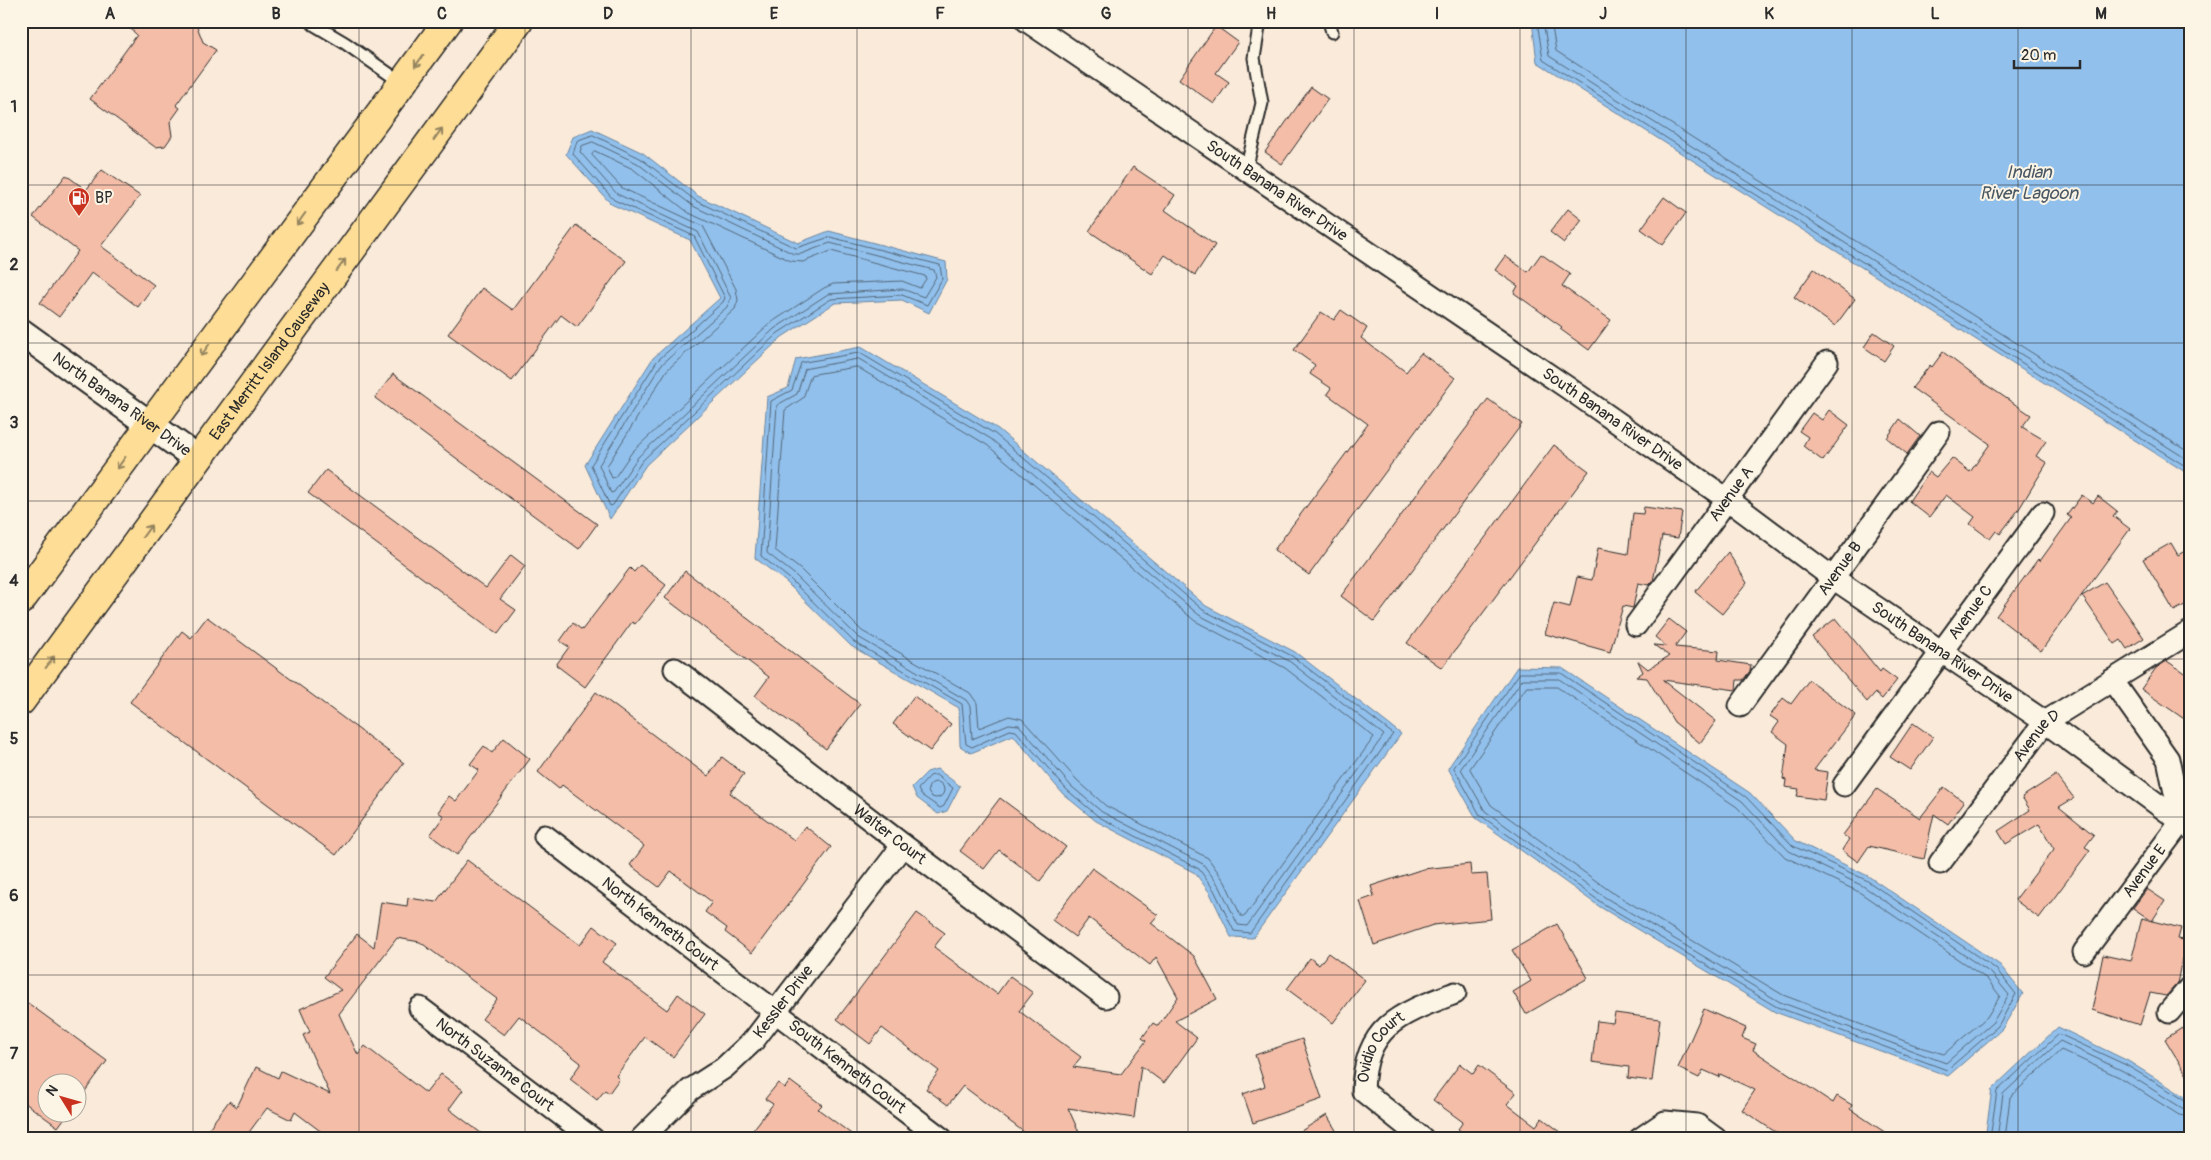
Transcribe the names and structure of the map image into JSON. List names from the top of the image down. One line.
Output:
{"streets":{"main road":["East Merritt Island Causeway"],"street":["South Banana River Drive","North Banana River Drive","Avenue A","Avenue B","Avenue C","Avenue D","Walter Court","Avenue E","North Kenneth Court","Kessler Drive","Ovidio Court","North Suzanne Court","South Kenneth Court"]},"crossings":[["South Banana River Drive","Avenue A"],["South Banana River Drive","Avenue B"],["South Banana River Drive","Avenue C"],["South Banana River Drive","Avenue D"],["South Banana River Drive","Avenue E"],["East Merritt Island Causeway","North Banana River Drive"],["Walter Court","Kessler Drive"],["North Kenneth Court","Kessler Drive"],["North Kenneth Court","South Kenneth Court"],["Kessler Drive","South Kenneth Court"]],"water":["Indian River Lagoon"],"places":{"fuel station":["BP"]},"scale_bar":"20 m","north":"top left","grid":{"columns":["A","B","C","D","E","F","G","H","I","J","K","L","M"],"rows":["1","2","3","4","5","6","7"]}}
